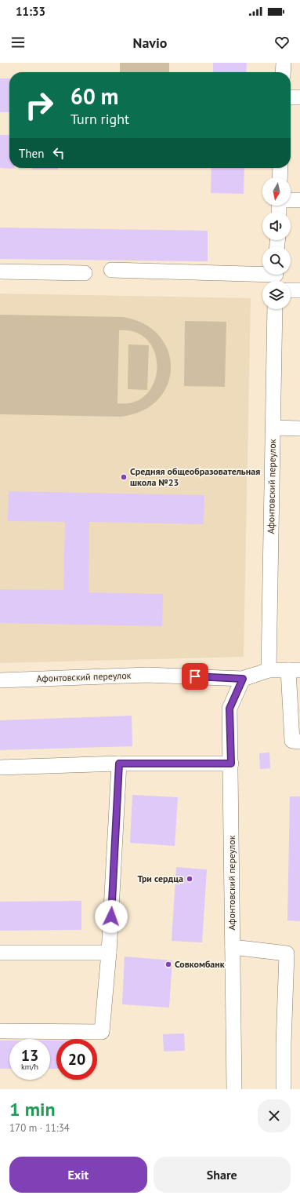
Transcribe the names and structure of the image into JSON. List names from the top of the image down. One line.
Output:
{"streets":{"street":["Афонтовский переулок"]},"places":["Средняя общеобразовательная школа №23","Три сердца","Совкомбанк"],"north":"bottom","page":{"status":"11:33","header":"Navio","turn":["60 m","Turn right"],"then":"Then","speed":"13 km/h","limit":"20","heading":["1 min","170 m · 11:34"],"buttons":["Exit","Share"]}}
